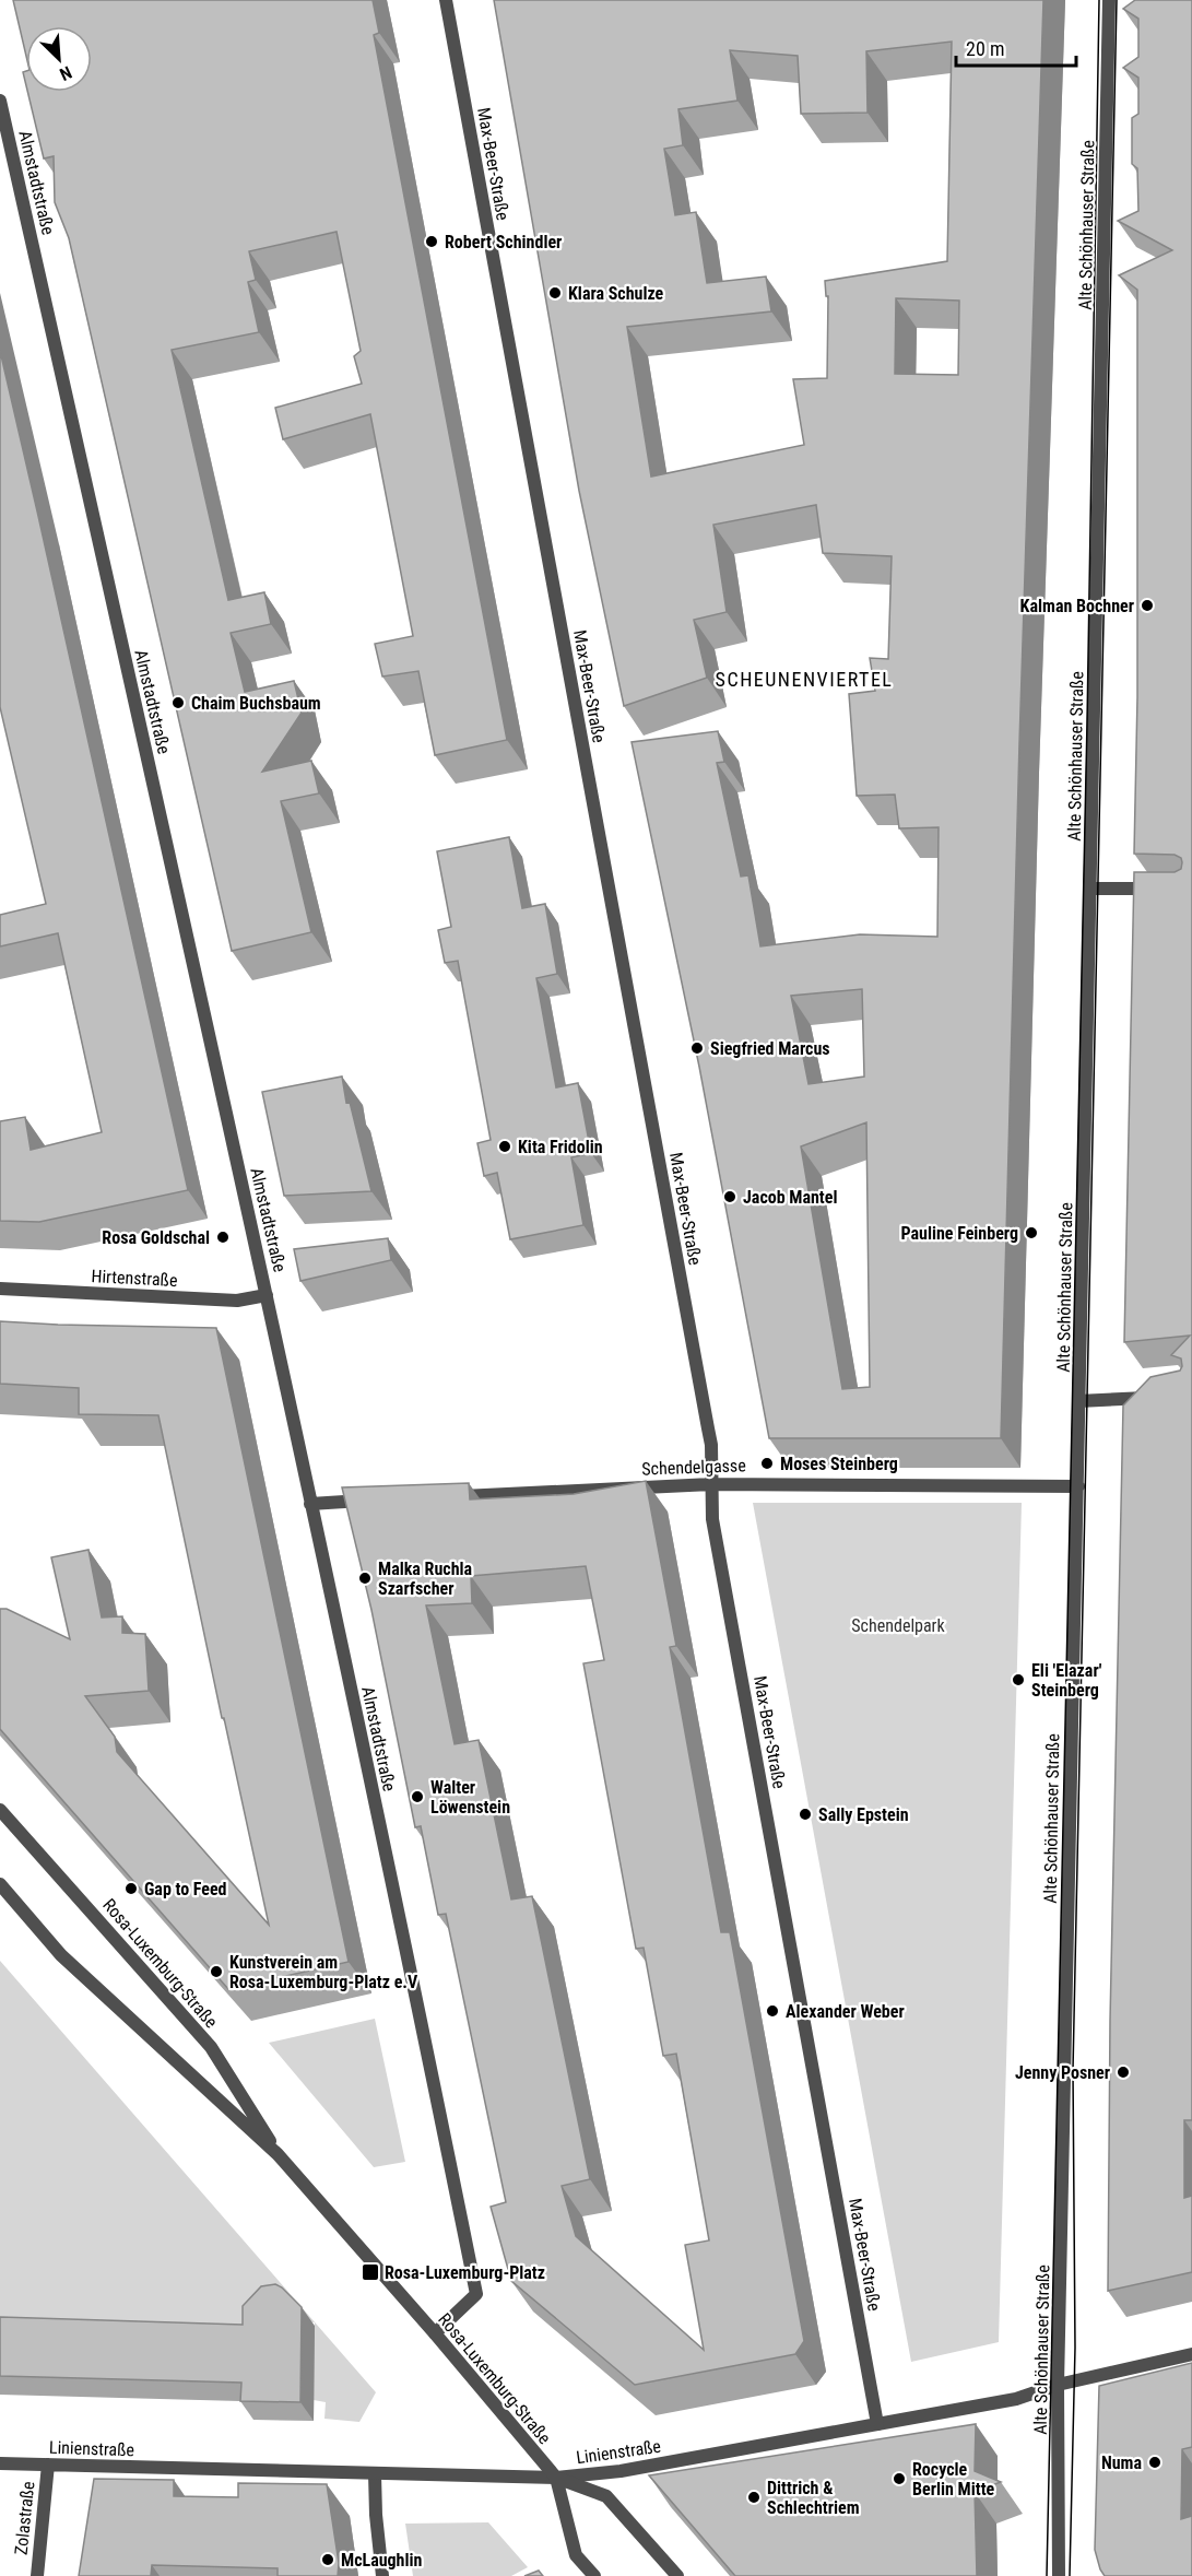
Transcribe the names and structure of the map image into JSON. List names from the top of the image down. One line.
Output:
{"streets":{"street":["Max-Beer-Straße","Almstadtstraße","Alte Schönhauser Straße","Hirtenstraße","Schendelgasse","Rosa-Luxemburg-Straße","Linienstraße","Zolastraße"]},"crossings":[["Max-Beer-Straße","Schendelgasse"],["Max-Beer-Straße","Linienstraße"],["Almstadtstraße","Hirtenstraße"],["Almstadtstraße","Rosa-Luxemburg-Straße"],["Alte Schönhauser Straße","Schendelgasse"],["Alte Schönhauser Straße","Linienstraße"],["Rosa-Luxemburg-Straße","Linienstraße"],["Linienstraße","Zolastraße"]],"districts":["SCHEUNENVIERTEL"],"parks":["Schendelpark"],"places":{"other":["Robert Schindler","Klara Schulze","Kalman Bochner","Chaim Buchsbaum","Siegfried Marcus","Kita Fridolin","Jacob Mantel","Pauline Feinberg","Rosa Goldschal","Moses Steinberg","Malka Ruchla Szarfscher","Eli 'Elazar' Steinberg","Walter Löwenstein","Sally Epstein","Gap to Feed","Kunstverein am Rosa-Luxemburg-Platz e.V","Alexander Weber","Jenny Posner","Numa","Rocycle Berlin Mitte","Dittrich & Schlechtriem","McLaughlin"],"transit":["Rosa-Luxemburg-Platz"]},"scale_bar":"20 m","north":"bottom right"}
